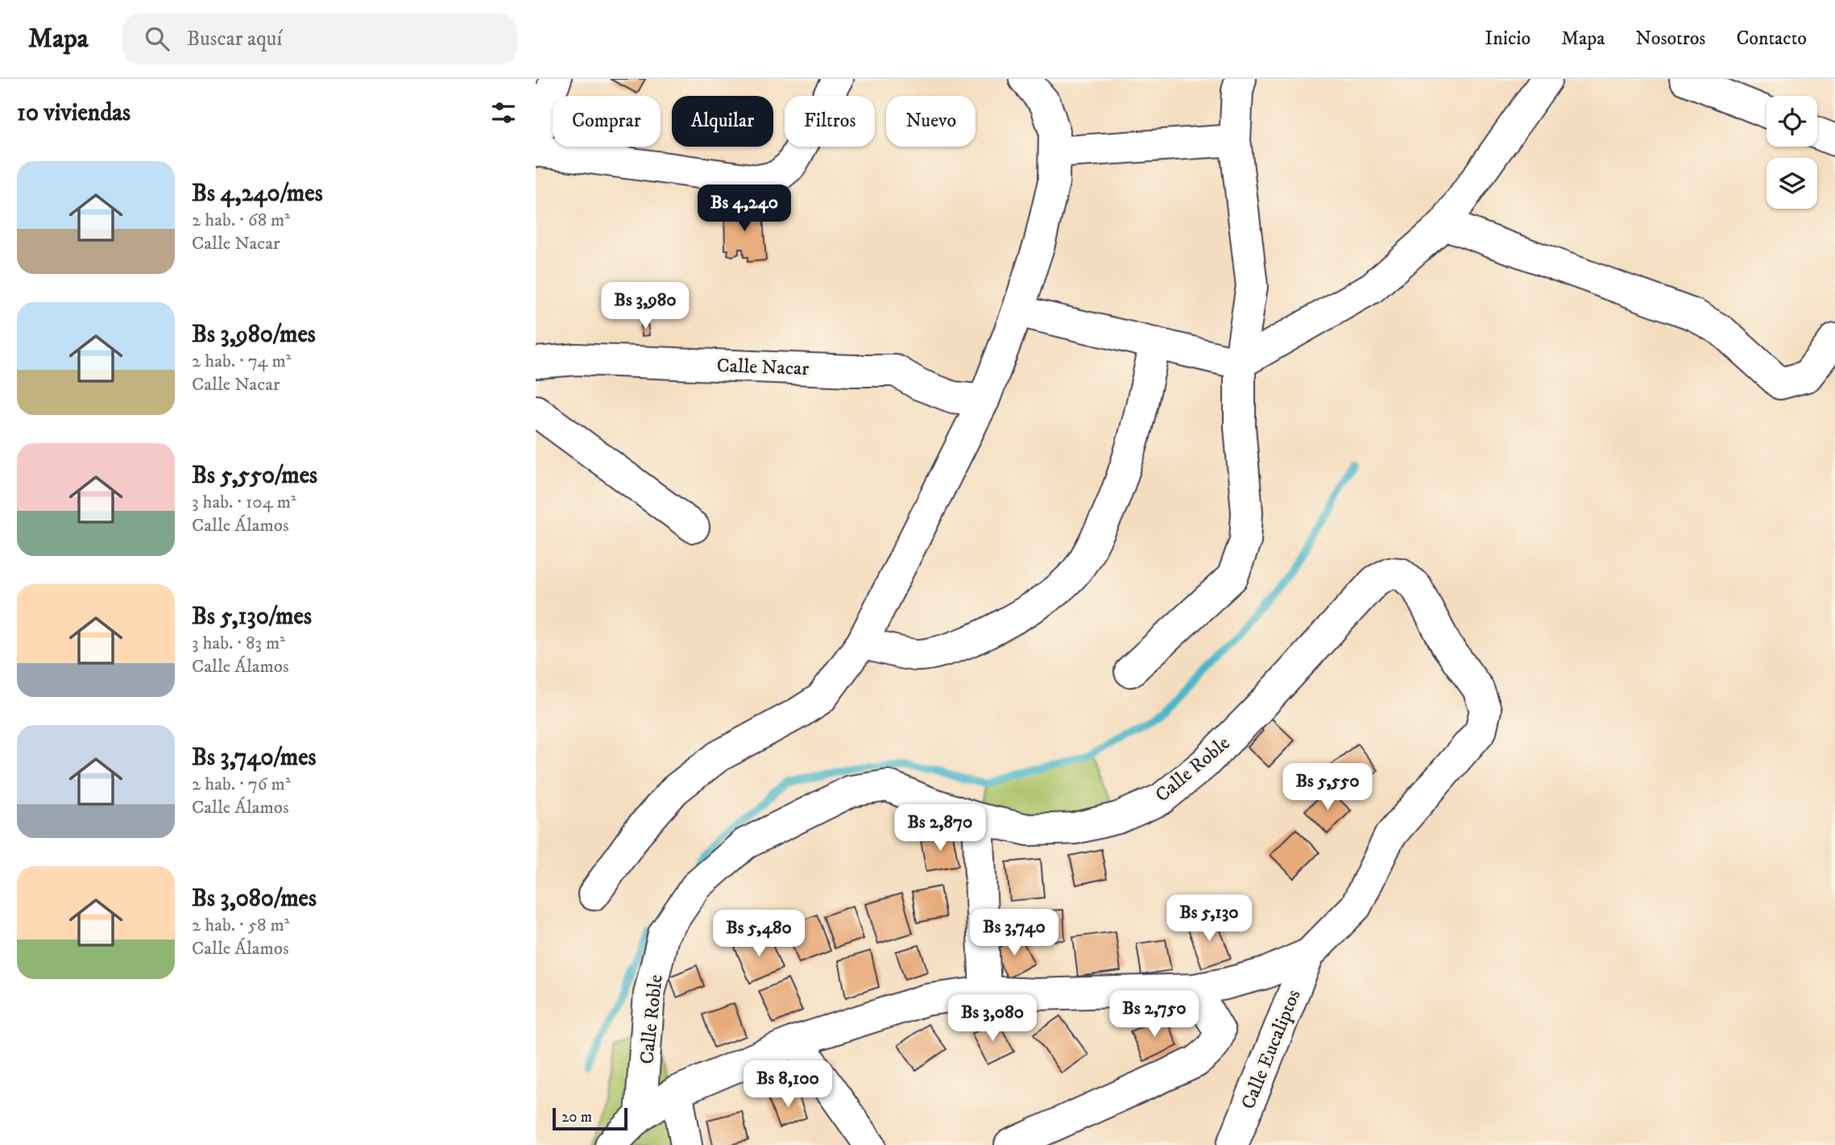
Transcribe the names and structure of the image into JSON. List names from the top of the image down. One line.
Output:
{"streets":{"street":["Calle Nacar","Calle Roble","Calle Eucaliptos"]},"crossings":[["Calle Roble","Calle Eucaliptos"]],"scale_bar":"20 m","page":{"header":"Mapa","search":"Buscar aquí","nav":["Inicio","Mapa","Nosotros","Contacto"],"heading":"10 viviendas","chip":["Comprar","Alquilar","Filtros","Nuevo"],"list":[{"name":"Bs 4,240/mes","note":"2 hab. · 68 m² · Calle Nacar"},{"name":"Bs 3,980/mes","note":"2 hab. · 74 m² · Calle Nacar"},{"name":"Bs 5,550/mes","note":"3 hab. · 104 m² · Calle Álamos"},{"name":"Bs 5,130/mes","note":"3 hab. · 83 m² · Calle Álamos"},{"name":"Bs 3,740/mes","note":"2 hab. · 76 m² · Calle Álamos"},{"name":"Bs 3,080/mes","note":"2 hab. · 58 m² · Calle Álamos"}],"price":["Bs 4,240","Bs 3,980","Bs 5,550","Bs 2,870","Bs 5,130","Bs 3,740","Bs 5,480","Bs 2,750","Bs 3,080","Bs 8,100"],"scale":"20 m"}}
